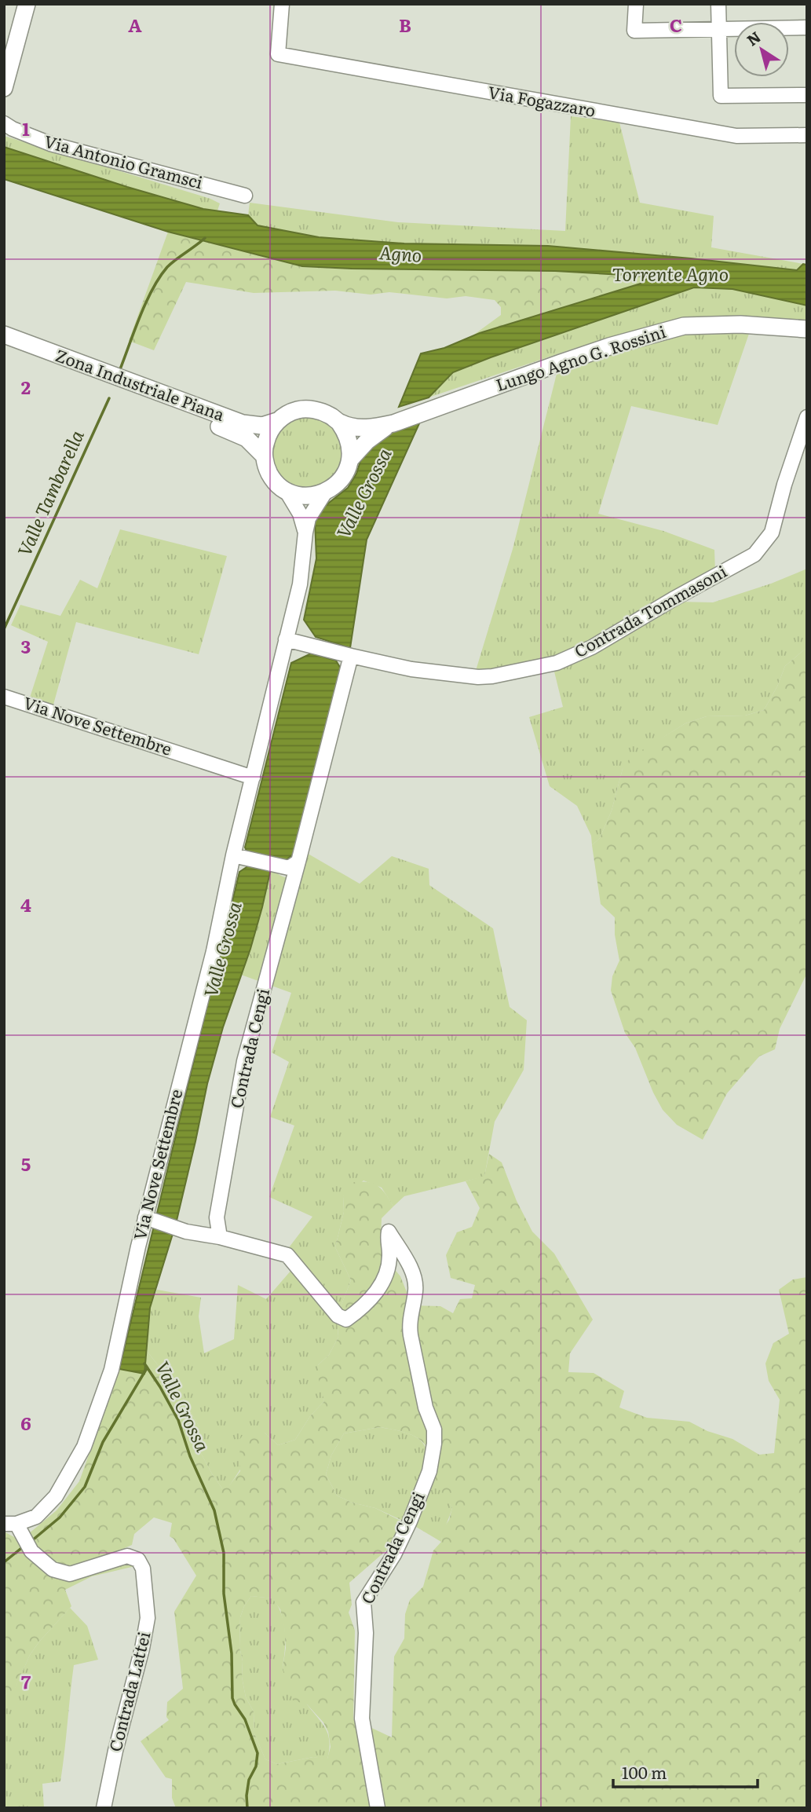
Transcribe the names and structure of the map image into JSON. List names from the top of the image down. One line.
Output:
{"streets":{"main road":["Lungo Agno G. Rossini","Zona Industriale Piana"],"street":["Via Fogazzaro","Via Antonio Gramsci","Contrada Tommasoni","Via Nove Settembre","Contrada Cengi","Contrada Lattei"]},"crossings":[["Lungo Agno G. Rossini","Zona Industriale Piana"],["Contrada Tommasoni","Via Nove Settembre"],["Via Nove Settembre","Contrada Cengi"],["Via Nove Settembre","Contrada Lattei"]],"water":["Agno","Torrente Agno","Valle Tambarella","Valle Grossa"],"scale_bar":"100 m","north":"top left","grid":{"columns":["A","B","C"],"rows":["1","2","3","4","5","6","7"]}}
